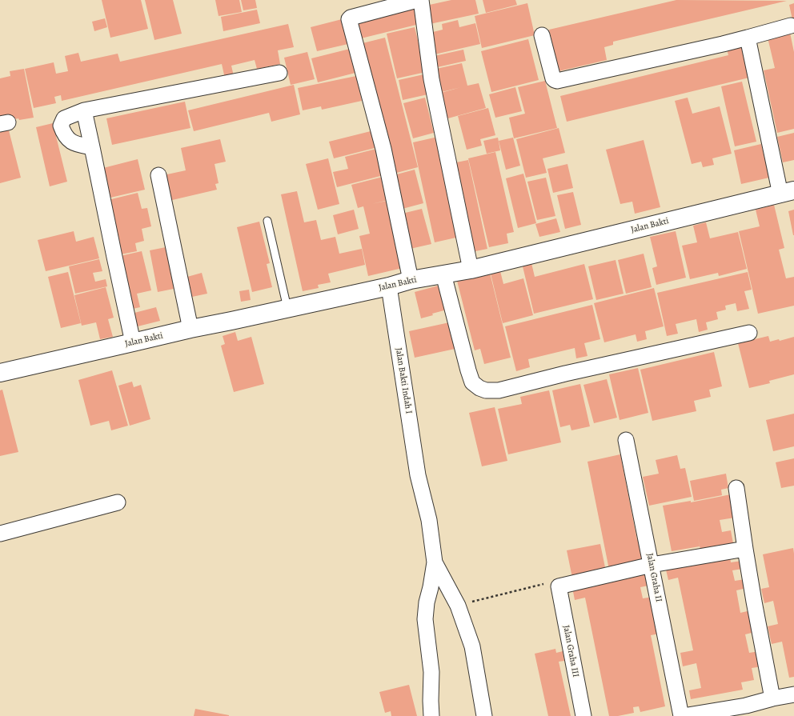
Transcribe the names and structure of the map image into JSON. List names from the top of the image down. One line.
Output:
{"streets":{"street":["Jalan Bakti","Jalan Bakti Indah I","Jalan Graha II","Jalan Graha III"]},"crossings":[["Jalan Bakti","Jalan Bakti Indah I"]]}
